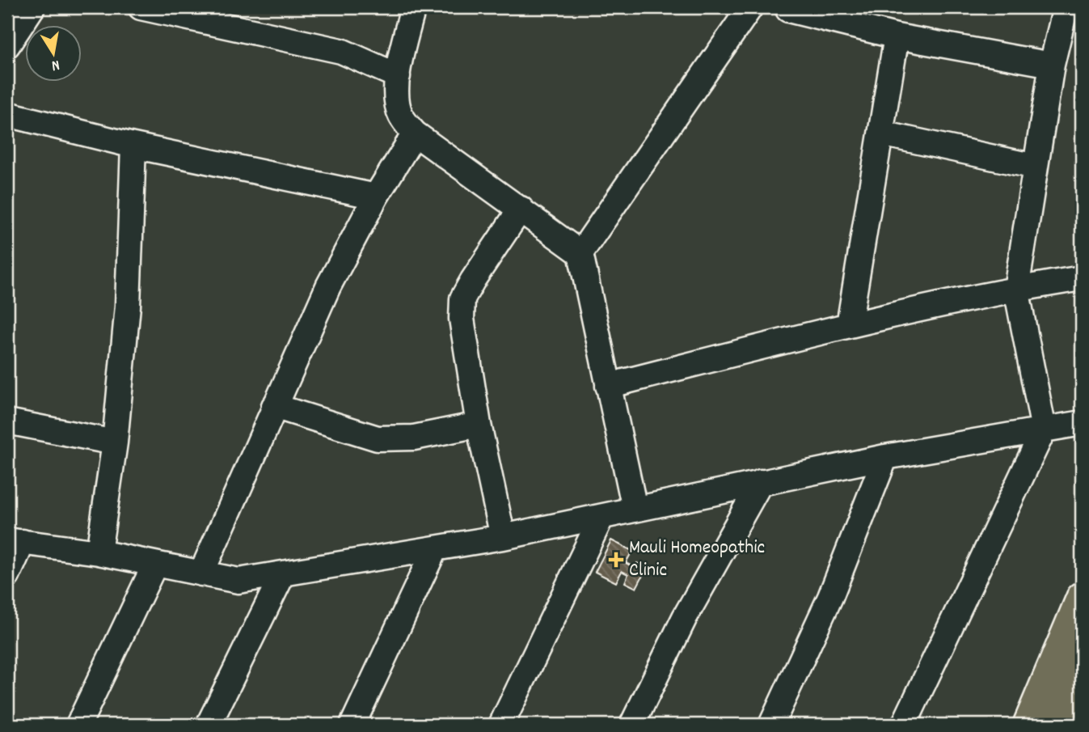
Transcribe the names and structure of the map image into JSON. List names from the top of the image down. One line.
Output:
{"places":{"health":["Mauli Homeopathic Clinic"]},"north":"bottom"}
